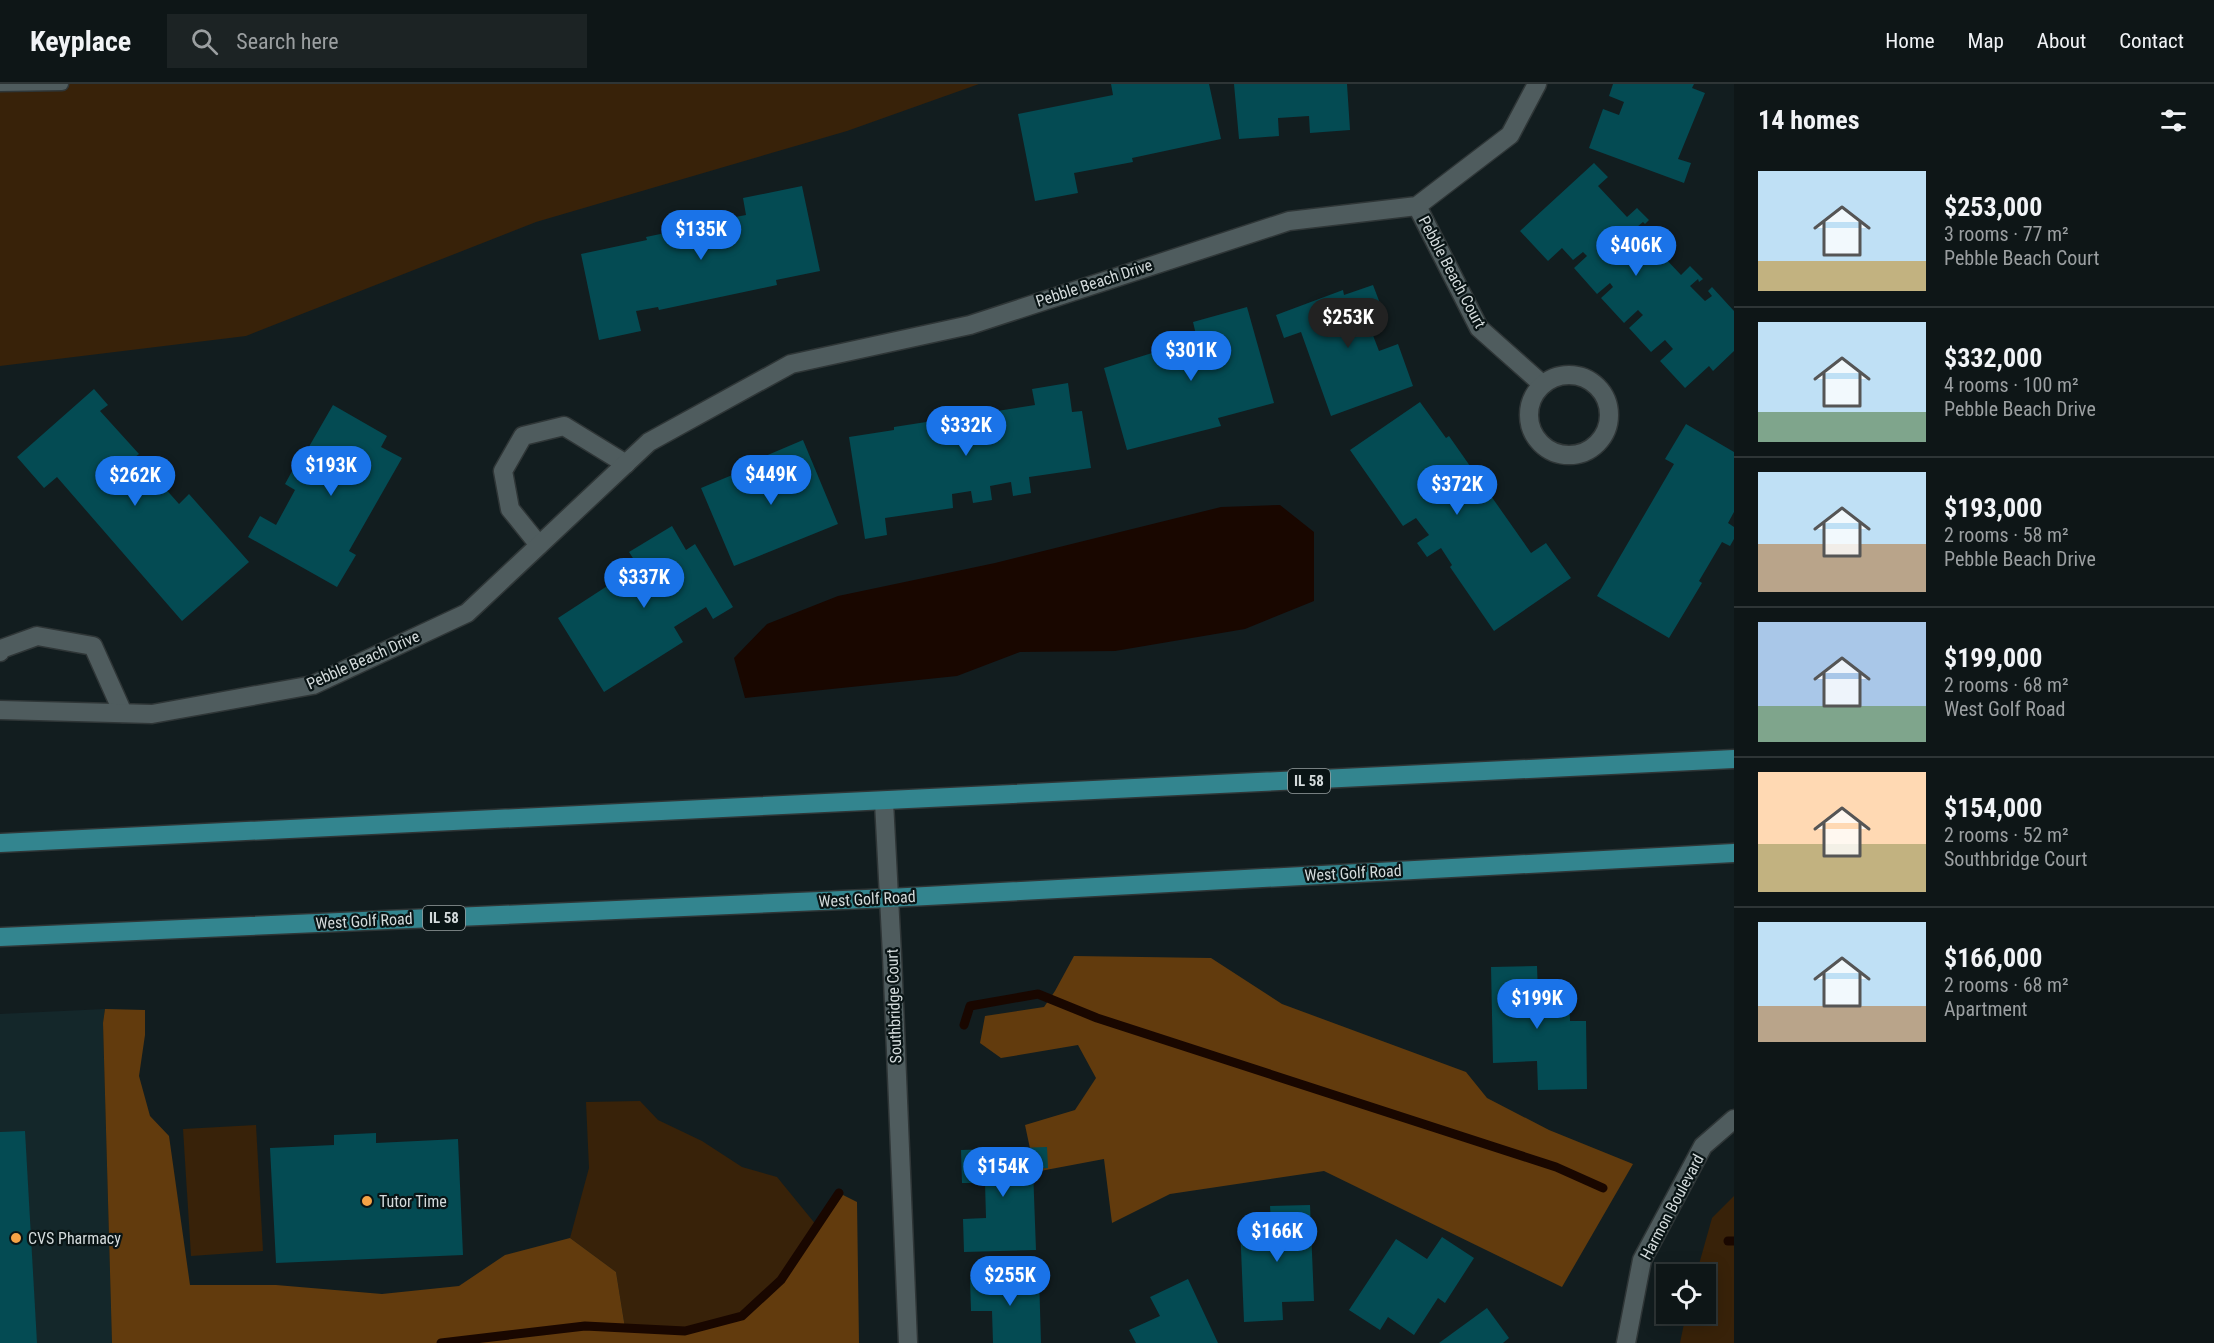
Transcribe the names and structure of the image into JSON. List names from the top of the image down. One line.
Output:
{"streets":{"main road":["IL 58","West Golf Road"],"street":["Pebble Beach Court","Pebble Beach Drive","Southbridge Court","Harmon Boulevard"]},"crossings":[["Pebble Beach Court","Pebble Beach Drive"],["IL 58","Southbridge Court"],["West Golf Road","Southbridge Court"]],"places":["Tutor Time","CVS Pharmacy"],"page":{"header":"Keyplace","search":"Search here","nav":["Home","Map","About","Contact"],"heading":"14 homes","list":[{"name":"$253,000","note":"3 rooms · 77 m² · Pebble Beach Court"},{"name":"$332,000","note":"4 rooms · 100 m² · Pebble Beach Drive"},{"name":"$193,000","note":"2 rooms · 58 m² · Pebble Beach Drive"},{"name":"$199,000","note":"2 rooms · 68 m² · West Golf Road"},{"name":"$154,000","note":"2 rooms · 52 m² · Southbridge Court"},{"name":"$166,000","note":"2 rooms · 68 m² · Apartment"}],"price":["$135K","$406K","$253K","$301K","$332K","$193K","$449K","$262K","$372K","$337K","$199K","$154K","$166K","$255K"]}}
